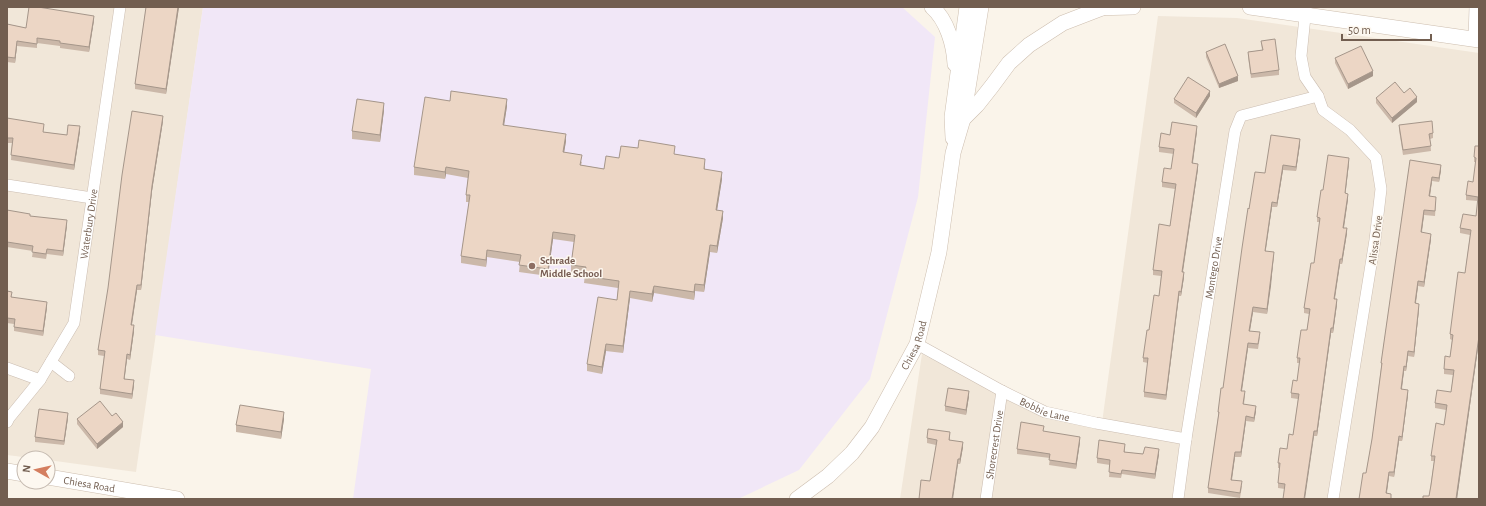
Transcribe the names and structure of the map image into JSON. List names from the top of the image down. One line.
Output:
{"streets":{"main road":["Chiesa Road"],"street":["Waterbury Drive","Alissa Drive","Montego Drive","Bobbie Lane","Shorecrest Drive"]},"crossings":[["Alissa Drive","Montego Drive"],["Montego Drive","Bobbie Lane"],["Chiesa Road","Bobbie Lane"],["Bobbie Lane","Shorecrest Drive"]],"places":["Schrade Middle School"],"scale_bar":"50 m","north":"left"}
